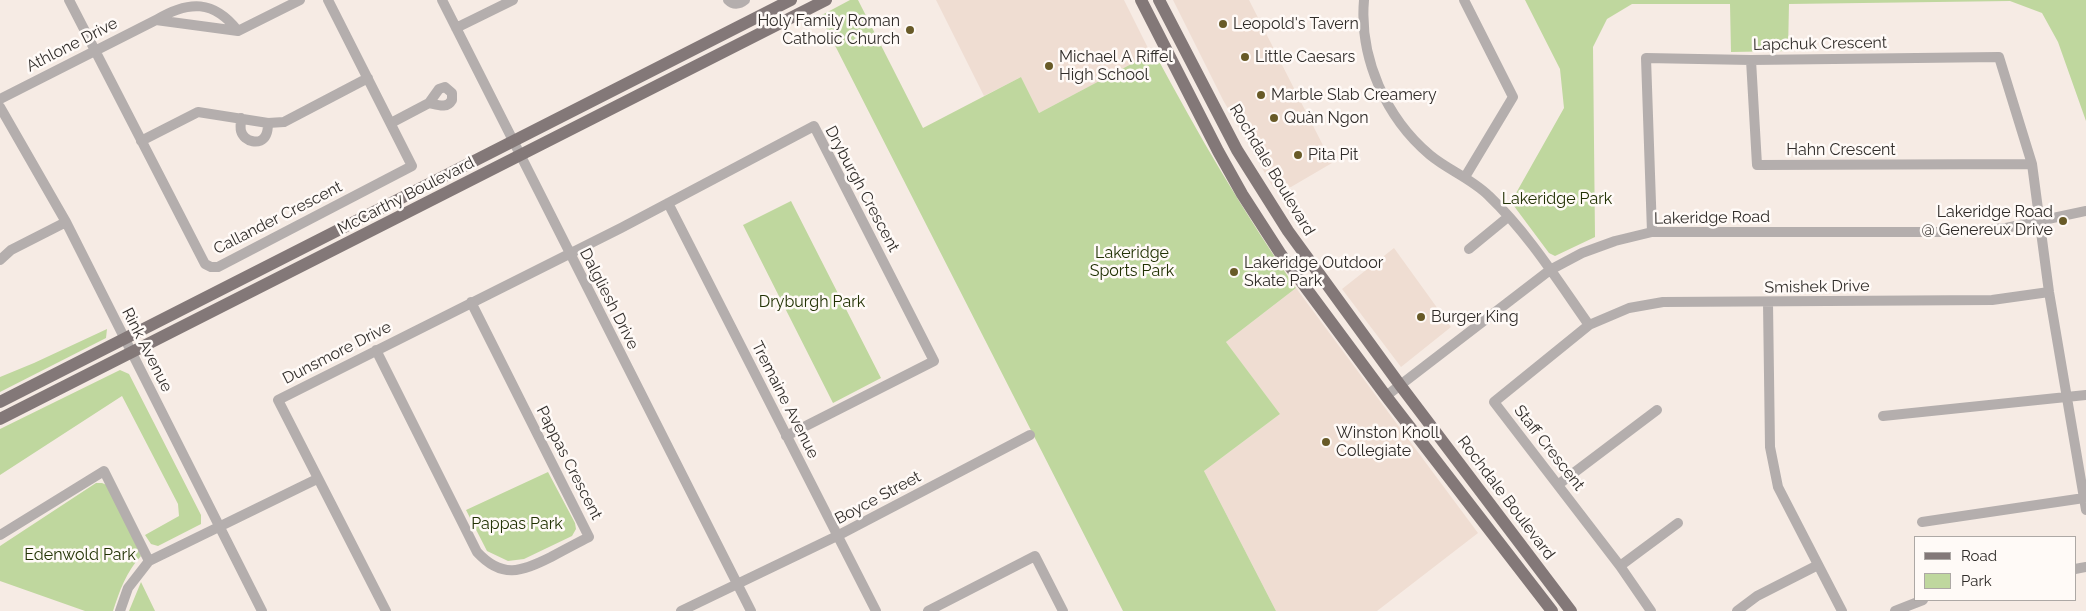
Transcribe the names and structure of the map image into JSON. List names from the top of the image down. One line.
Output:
{"streets":{"main road":["Rochdale Boulevard","McCarthy Boulevard"],"street":["Lapchuk Crescent","Athlone Drive","Hahn Crescent","Dryburgh Crescent","Callander Crescent","Lakeridge Road","Smishek Drive","Dalgliesh Drive","Rink Avenue","Dunsmore Drive","Tremaine Avenue","Staff Crescent","Pappas Crescent","Boyce Street"]},"crossings":[["Lapchuk Crescent","Hahn Crescent"],["Lapchuk Crescent","Lakeridge Road"],["Lapchuk Crescent","Smishek Drive"],["Athlone Drive","Callander Crescent"],["Rochdale Boulevard","Lakeridge Road"],["Dryburgh Crescent","Dalgliesh Drive"],["Dryburgh Crescent","Dunsmore Drive"],["Dryburgh Crescent","Tremaine Avenue"],["McCarthy Boulevard","Dalgliesh Drive"],["McCarthy Boulevard","Rink Avenue"],["Smishek Drive","Staff Crescent"],["Dalgliesh Drive","Dunsmore Drive"],["Dalgliesh Drive","Boyce Street"],["Dunsmore Drive","Pappas Crescent"],["Tremaine Avenue","Boyce Street"]],"parks":["Lakeridge Park","Lakeridge Sports Park","Dryburgh Park","Pappas Park","Edenwold Park"],"places":["Leopold's Tavern","Holy Family Roman Catholic Church","Little Caesars","Michael A Riffel High School","Marble Slab Creamery","Quàn Ngon","Pita Pit","Lakeridge Road @ Genereux Drive","Lakeridge Outdoor Skate Park","Burger King","Winston Knoll Collegiate"],"legend":["Road","Park"]}
